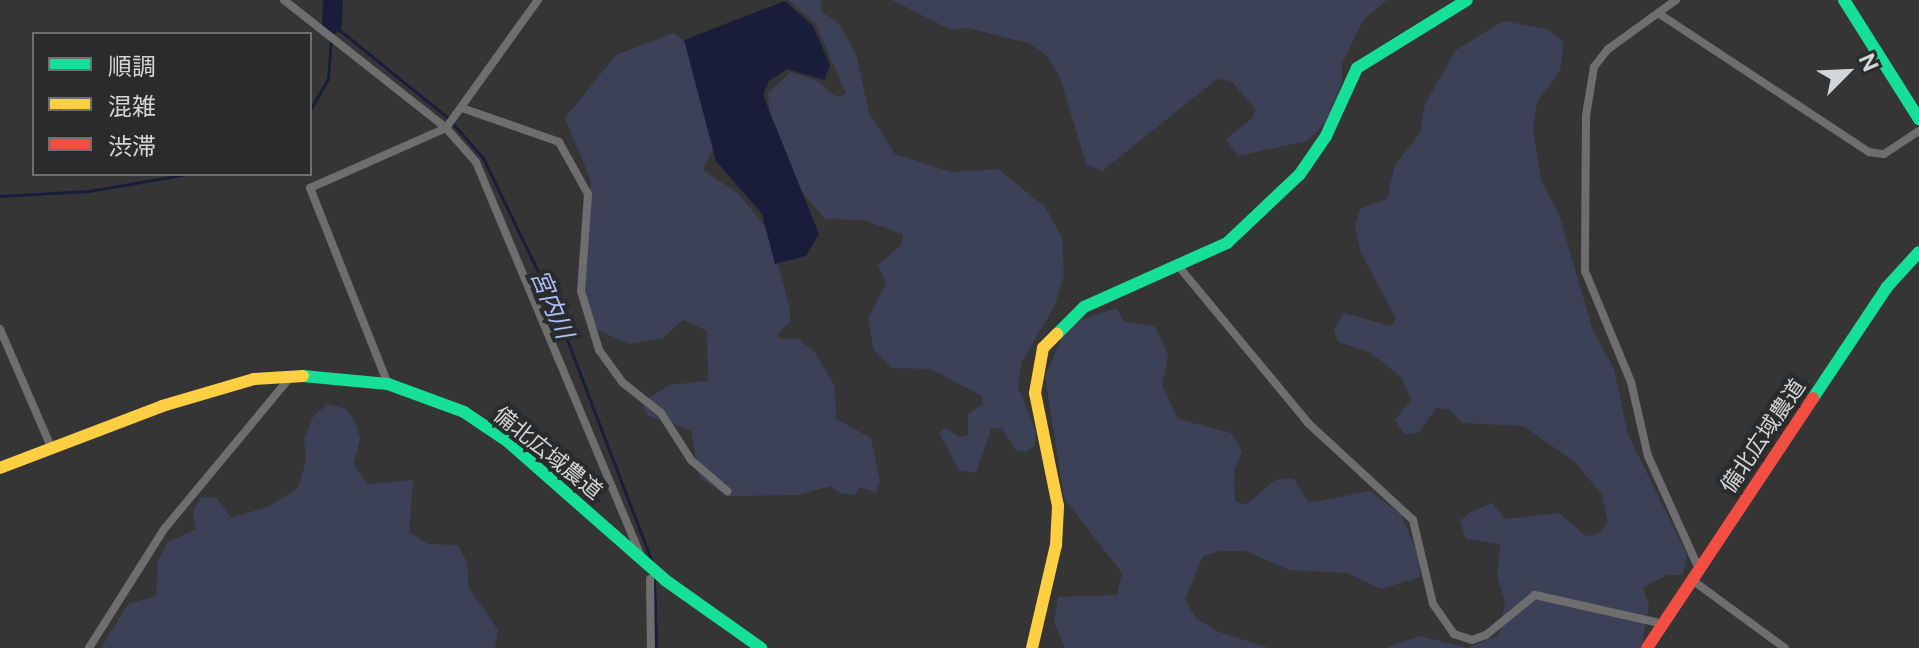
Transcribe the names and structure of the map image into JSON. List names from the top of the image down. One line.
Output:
{"streets":{"street":["備北広域農道"]},"water":["宮内川"],"legend":["順調","混雑","渋滞"],"north":"top right"}
